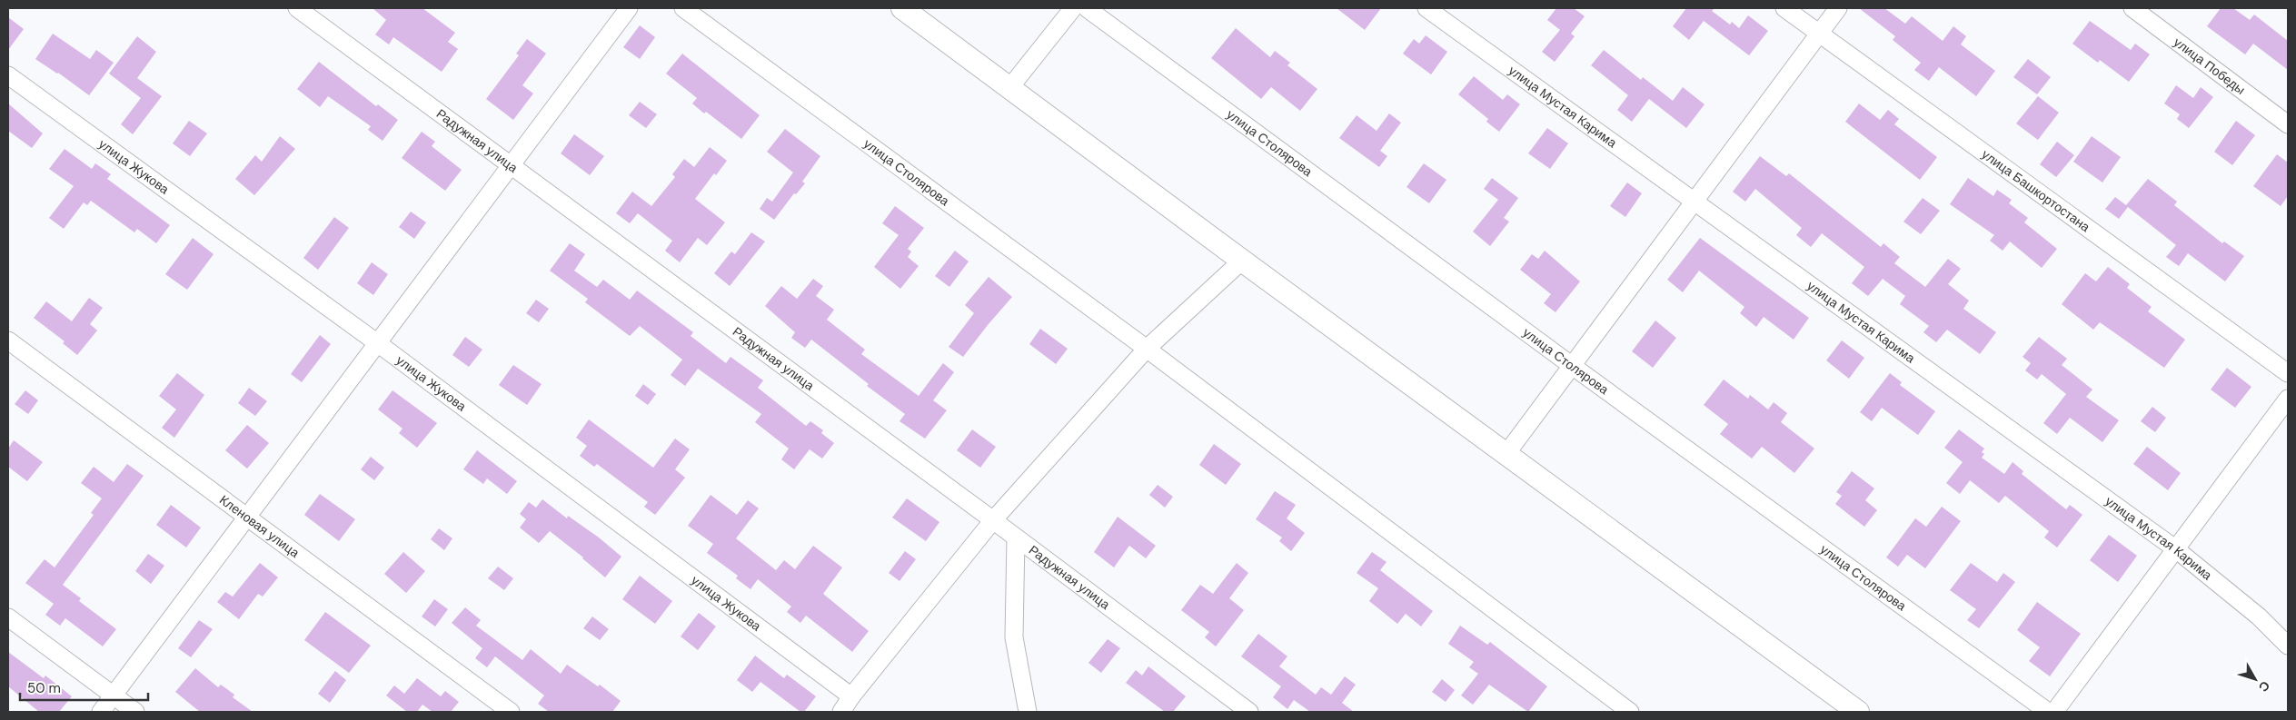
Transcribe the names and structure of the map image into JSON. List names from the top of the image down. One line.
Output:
{"streets":{"street":["улица Победы","улица Мустая Карима","Радужная улица","улица Столярова","улица Жукова","улица Башкортостана","Кленовая улица"]},"scale_bar":"50 m","north":"bottom right"}
